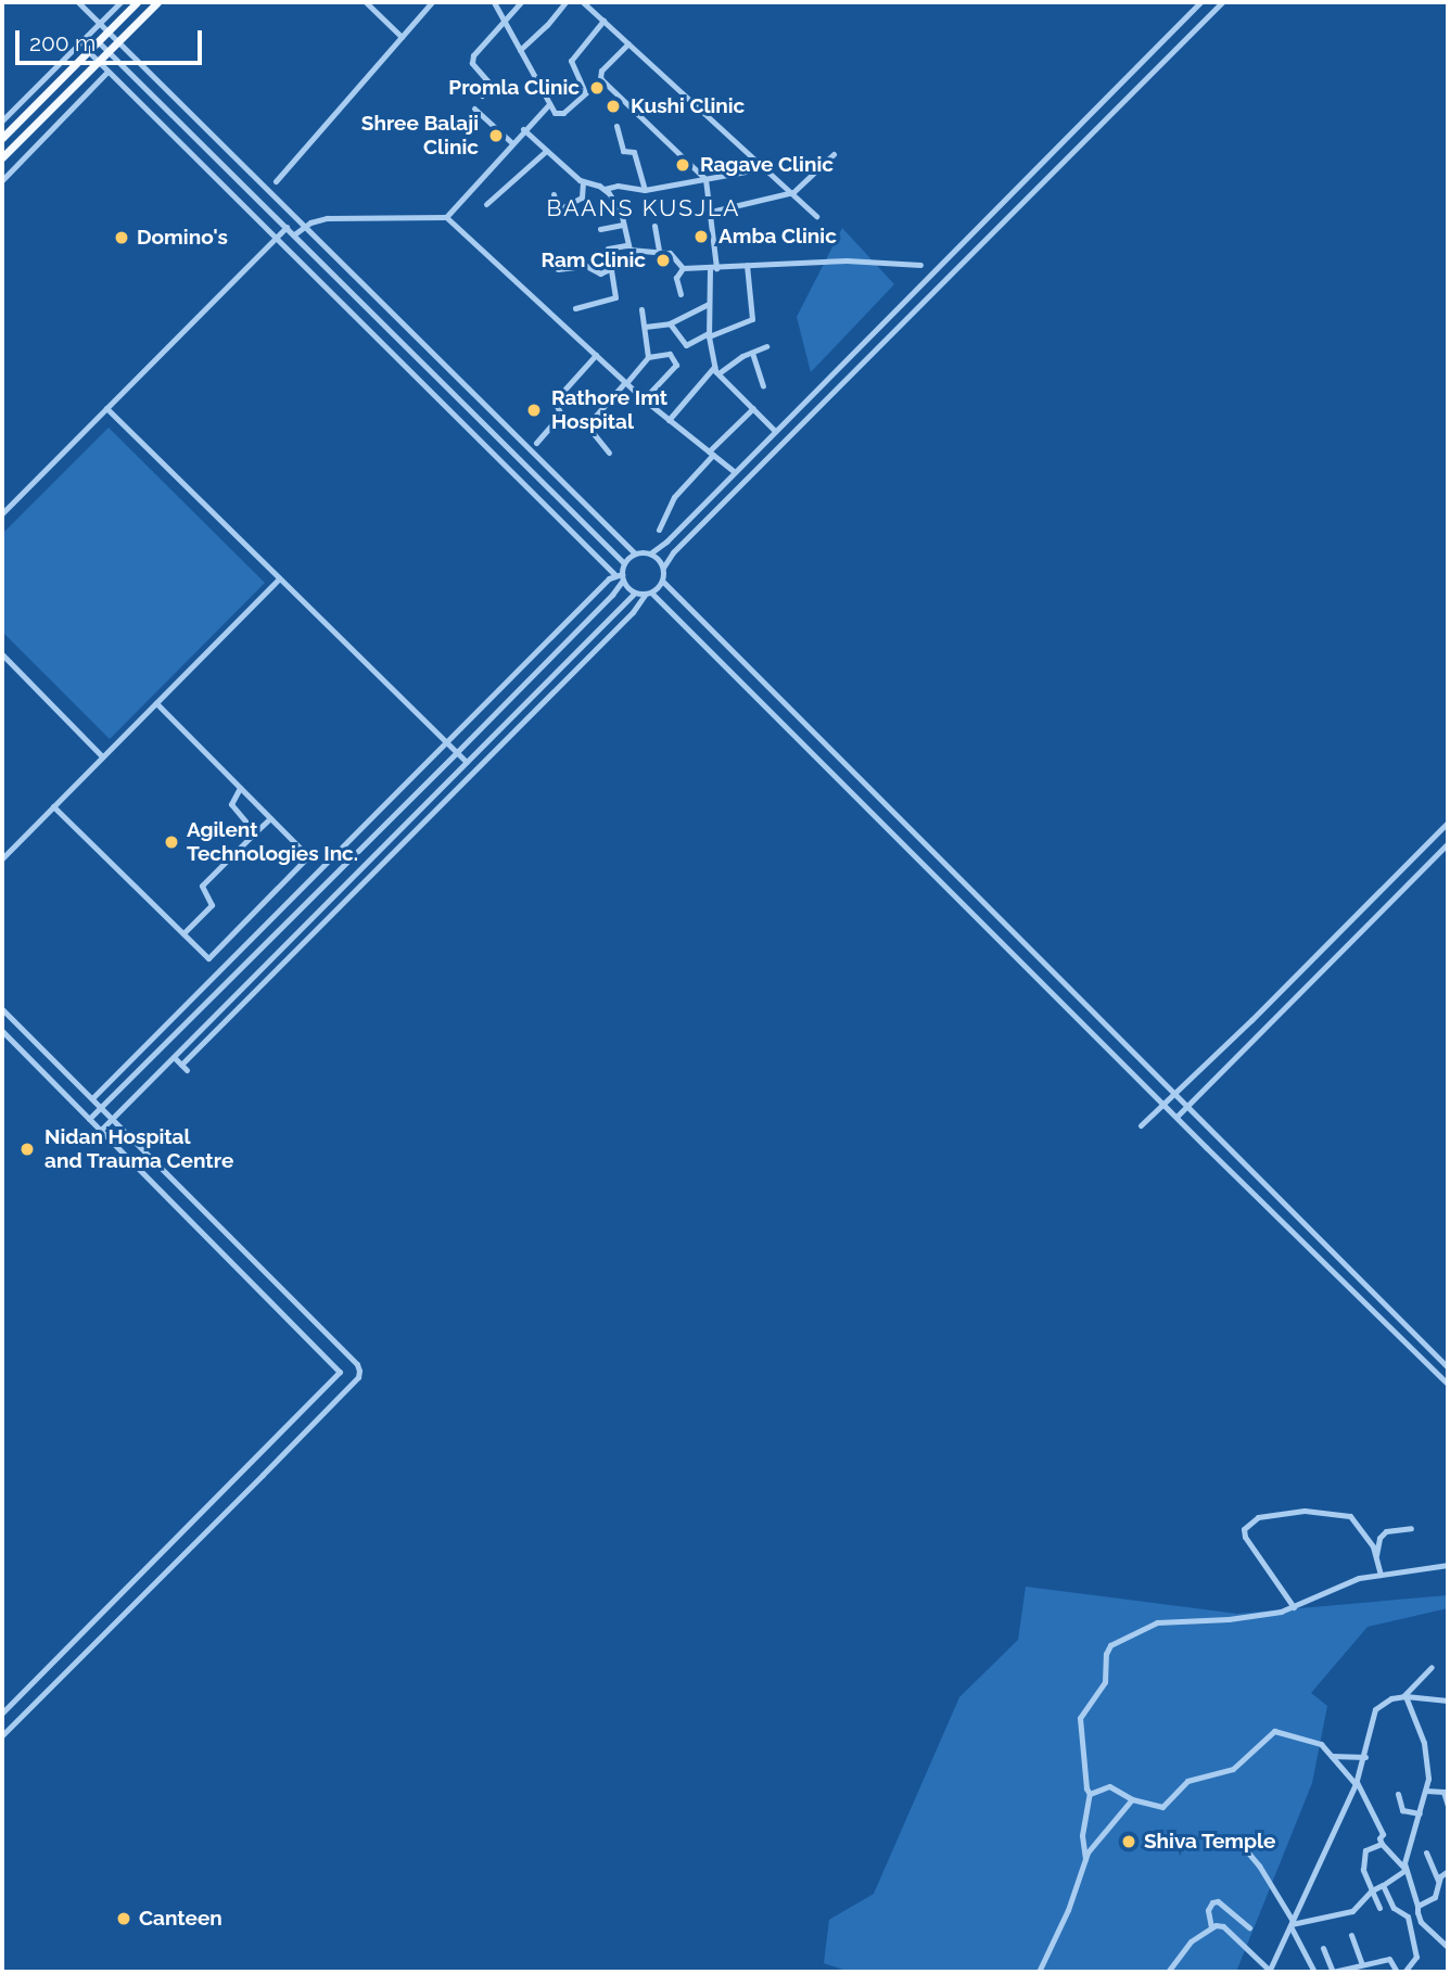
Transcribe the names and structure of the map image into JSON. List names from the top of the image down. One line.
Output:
{"districts":["BAANS KUSJLA"],"places":["Promla Clinic","Kushi Clinic","Shree Balaji Clinic","Ragave Clinic","Amba Clinic","Domino's","Ram Clinic","Rathore Imt Hospital","Agilent Technologies Inc.","Nidan Hospital and Trauma Centre","Shiva Temple","Canteen"],"scale_bar":"200 m"}
